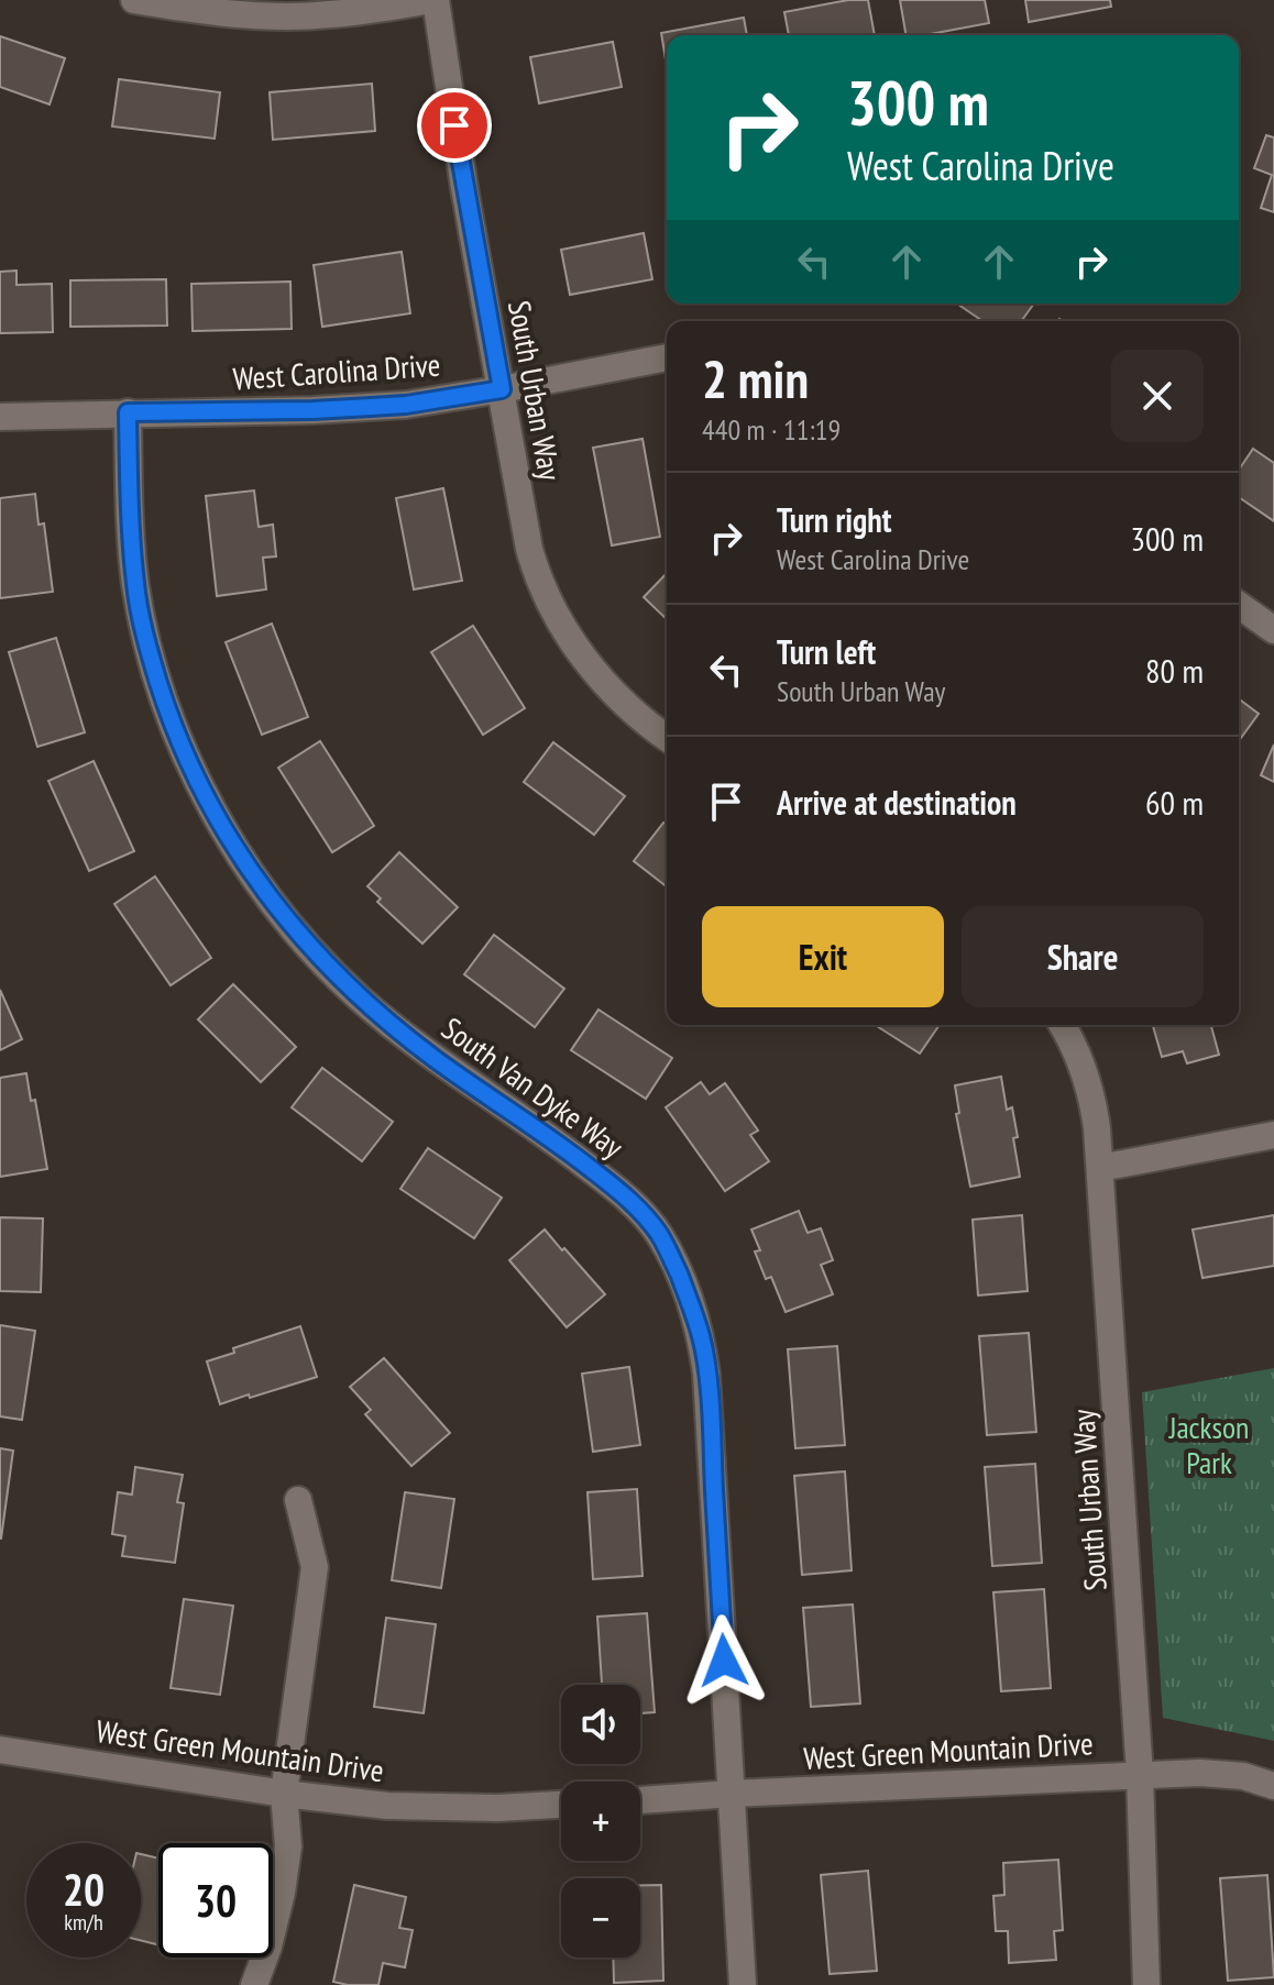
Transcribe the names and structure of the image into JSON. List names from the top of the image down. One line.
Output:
{"streets":{"street":["West Carolina Drive","South Urban Way","South Van Dyke Way","West Green Mountain Drive"]},"crossings":[["West Carolina Drive","South Urban Way"],["West Carolina Drive","South Van Dyke Way"],["South Urban Way","West Green Mountain Drive"],["South Van Dyke Way","West Green Mountain Drive"]],"parks":["Jackson Park"],"page":{"turn":["300 m","West Carolina Drive"],"heading":["2 min","440 m · 11:19"],"list":[{"name":"Turn right","note":"West Carolina Drive","value":"300 m"},{"name":"Turn left","note":"South Urban Way","value":"80 m"},{"name":"Arrive at destination","value":"60 m"}],"buttons":["Exit","Share"],"map_buttons":["+","−"],"speed":"20 km/h","limit":"30"}}
